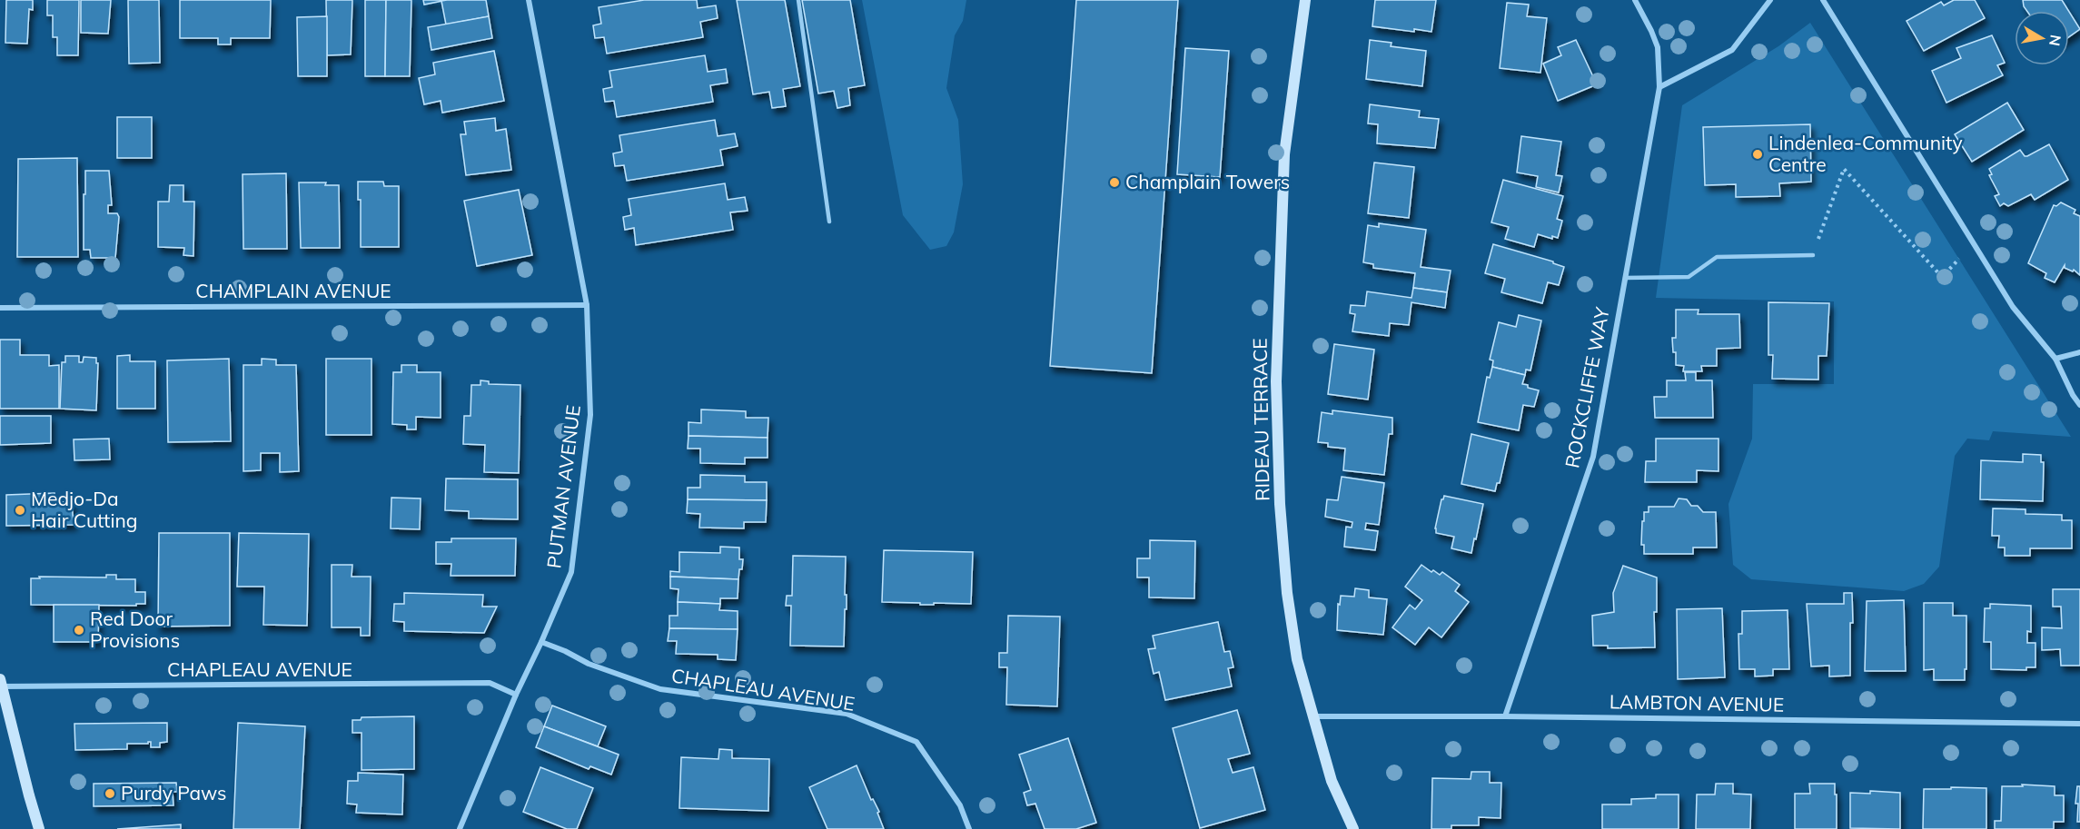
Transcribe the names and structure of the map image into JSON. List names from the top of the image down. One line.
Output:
{"streets":{"street":["CHAMPLAIN AVENUE","ROCKCLIFFE WAY","RIDEAU TERRACE","PUTMAN AVENUE","CHAPLEAU AVENUE","LAMBTON AVENUE"]},"crossings":[["CHAMPLAIN AVENUE","PUTMAN AVENUE"],["ROCKCLIFFE WAY","LAMBTON AVENUE"],["RIDEAU TERRACE","LAMBTON AVENUE"],["PUTMAN AVENUE","CHAPLEAU AVENUE"]],"places":["Lindenlea-Community Centre","Champlain Towers","Medjo-Da Hair Cutting","Red Door Provisions","Purdy Paws"],"north":"right"}
